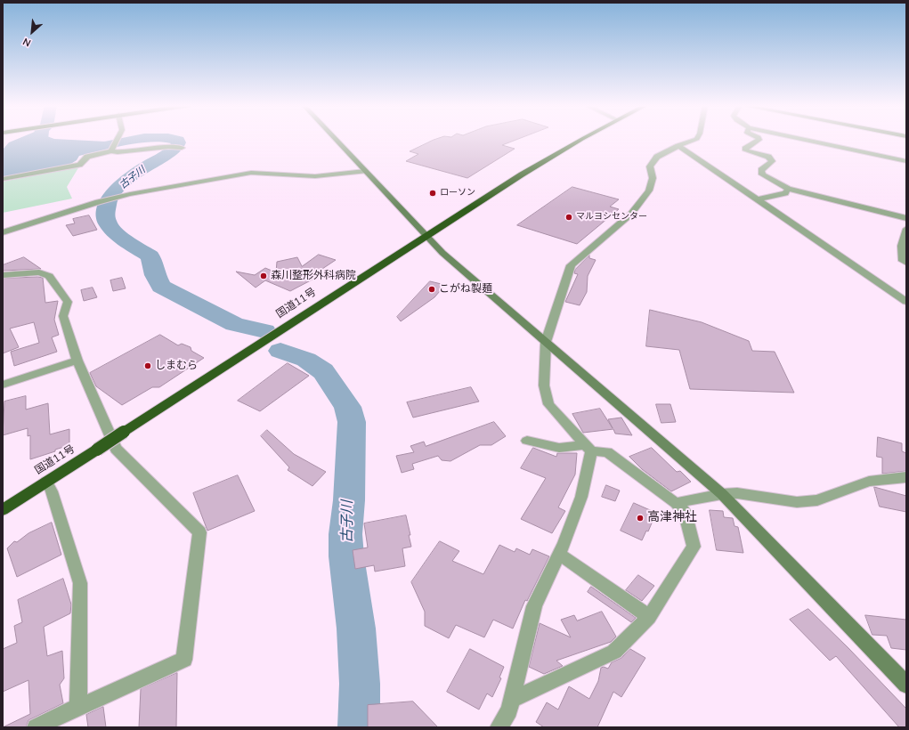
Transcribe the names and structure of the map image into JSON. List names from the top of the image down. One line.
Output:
{"streets":{"highway":["国道11号"]},"water":["古子川"],"places":["ローソン","マルヨシセンター","森川整形外科病院","こがね製麺","しまむら","高津神社"],"north":"bottom left"}
